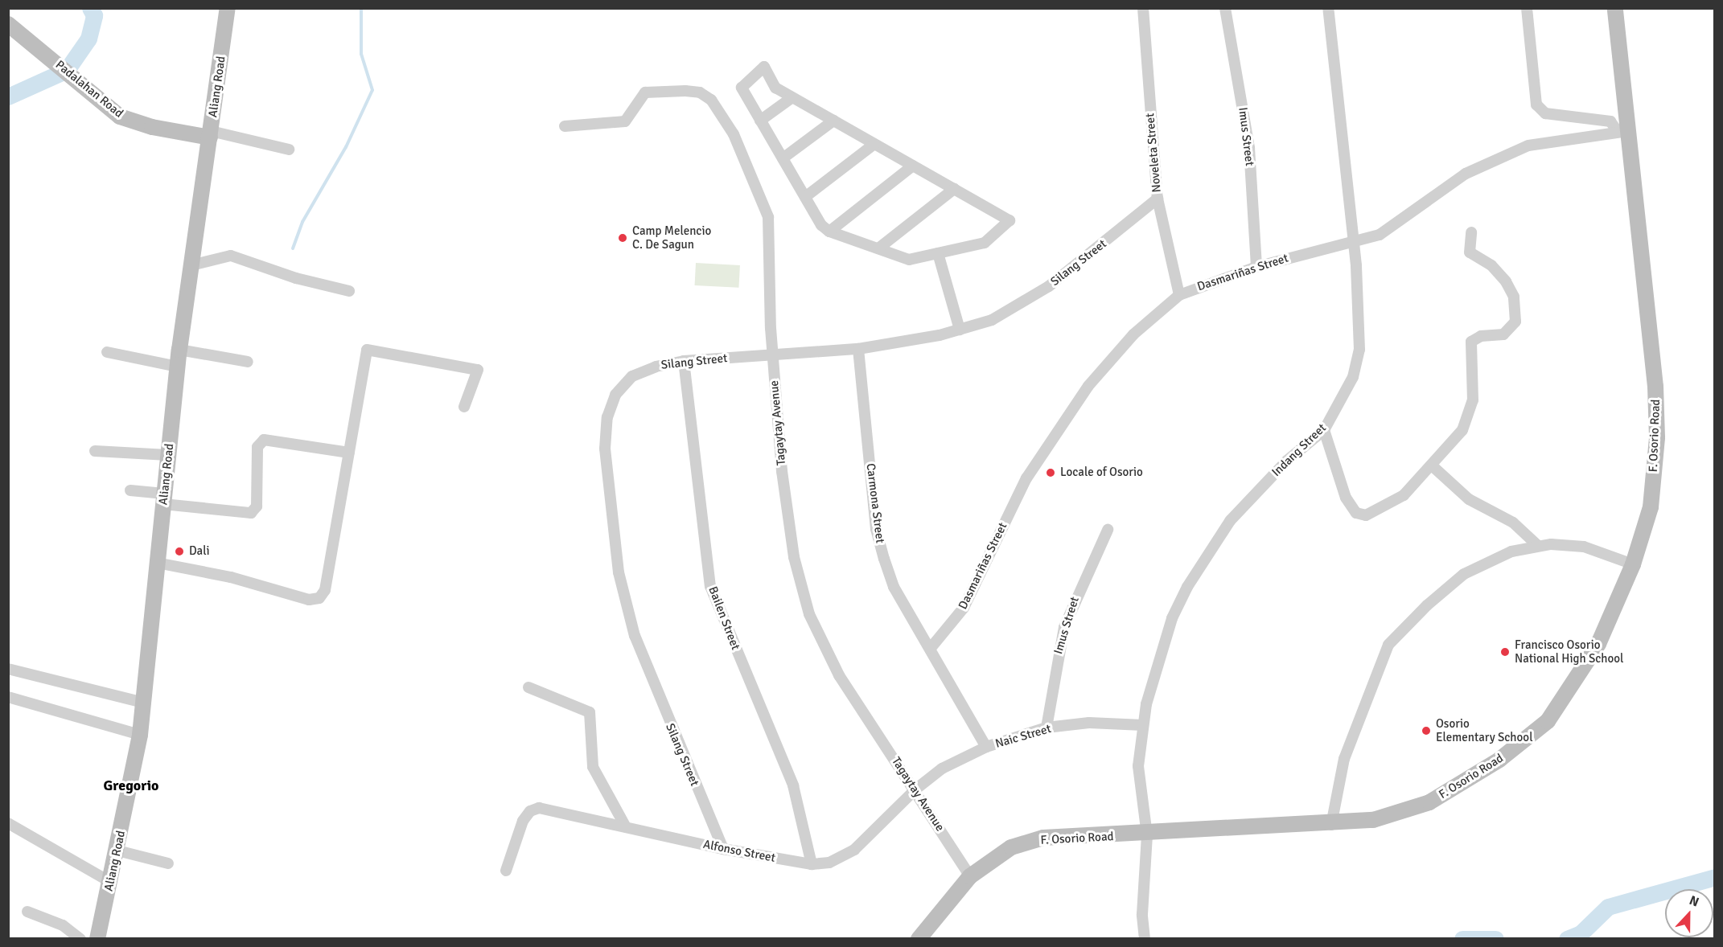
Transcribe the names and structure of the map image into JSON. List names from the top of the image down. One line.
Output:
{"streets":{"street":["Aliang Road","Padalahan Road","Imus Street","Noveleta Street","Silang Street","Dasmariñas Street","Tagaytay Avenue","F. Osorio Road","Indang Street","Carmona Street","Bailen Street","Naic Street","Alfonso Street"]},"crossings":[["Aliang Road","Padalahan Road"],["Imus Street","Dasmariñas Street"],["Imus Street","Naic Street"],["Noveleta Street","Silang Street"],["Noveleta Street","Dasmariñas Street"],["Silang Street","Tagaytay Avenue"],["Silang Street","Carmona Street"],["Silang Street","Bailen Street"],["Silang Street","Alfonso Street"],["Dasmariñas Street","F. Osorio Road"],["Dasmariñas Street","Indang Street"],["Dasmariñas Street","Carmona Street"],["Tagaytay Avenue","F. Osorio Road"],["Tagaytay Avenue","Naic Street"],["Tagaytay Avenue","Alfonso Street"],["F. Osorio Road","Indang Street"],["Indang Street","Naic Street"],["Carmona Street","Naic Street"],["Bailen Street","Alfonso Street"],["Naic Street","Alfonso Street"]],"districts":["Gregorio"],"places":["Camp Melencio C. De Sagun","Locale of Osorio","Dali","Francisco Osorio National High School","Osorio Elementary School"],"north":"top"}
